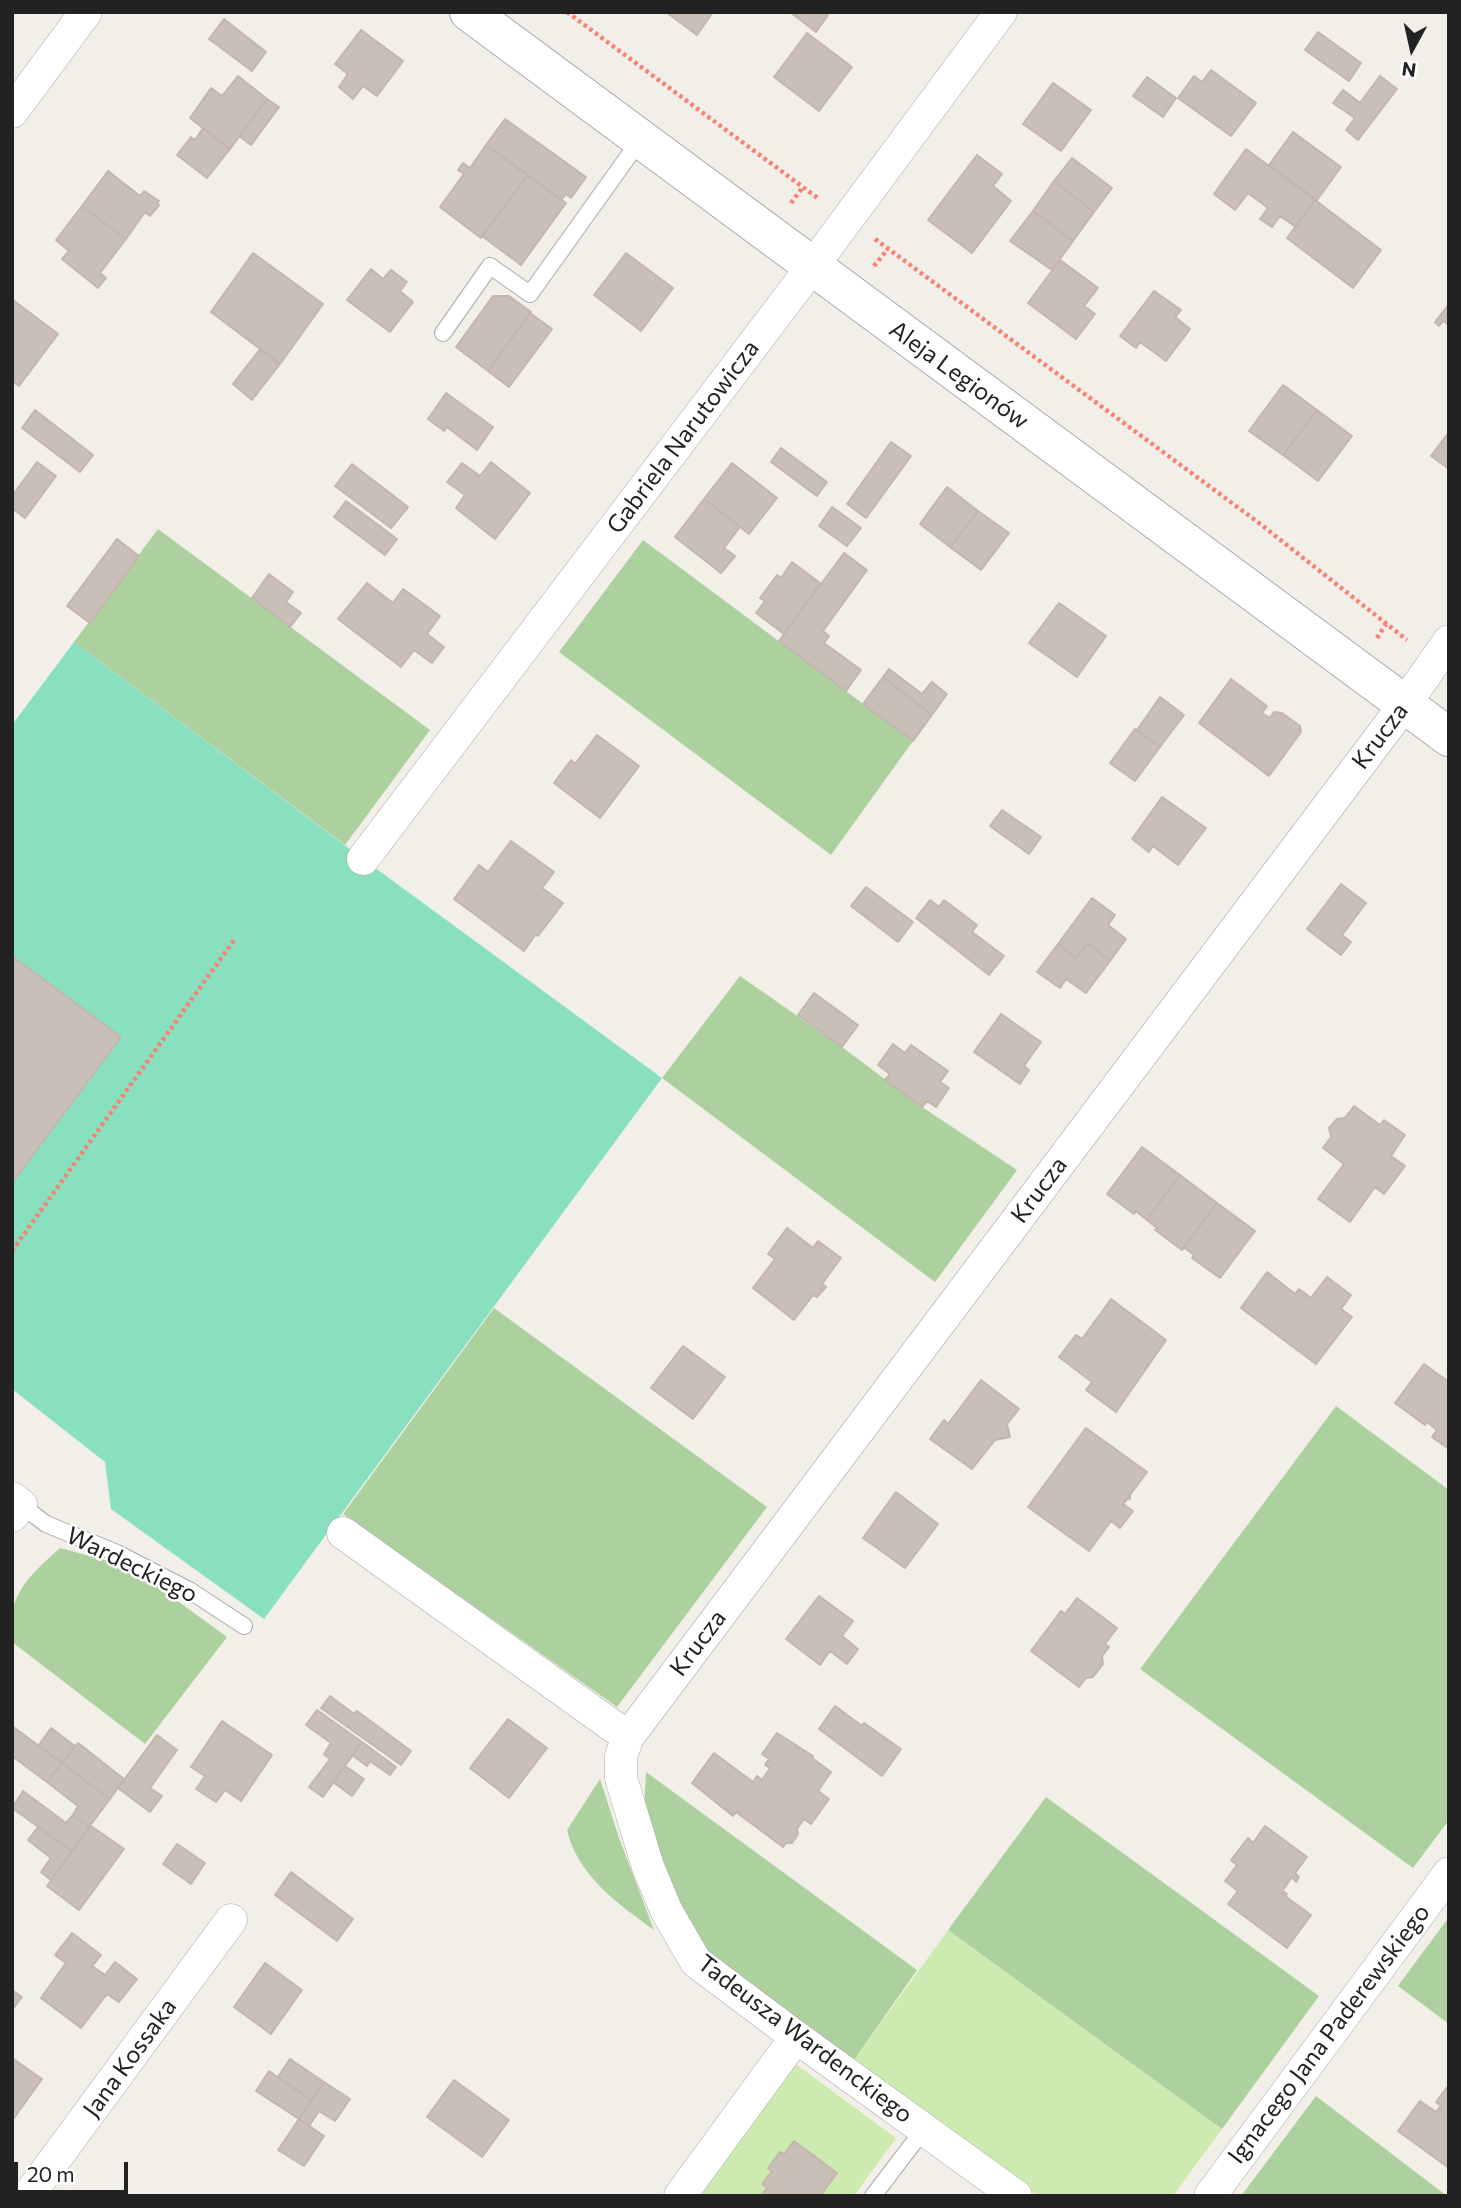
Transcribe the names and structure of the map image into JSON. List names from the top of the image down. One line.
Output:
{"streets":{"street":["Aleja Legionów","Gabriela Narutowicza","Krucza","Ignacego Jana Paderewskiego","Tadeusza Wardenckiego","Jana Kossaka"],"lane":["Wardeckiego"]},"crossings":[["Aleja Legionów","Gabriela Narutowicza"],["Aleja Legionów","Krucza"],["Krucza","Tadeusza Wardenckiego"]],"scale_bar":"20 m","north":"bottom"}
